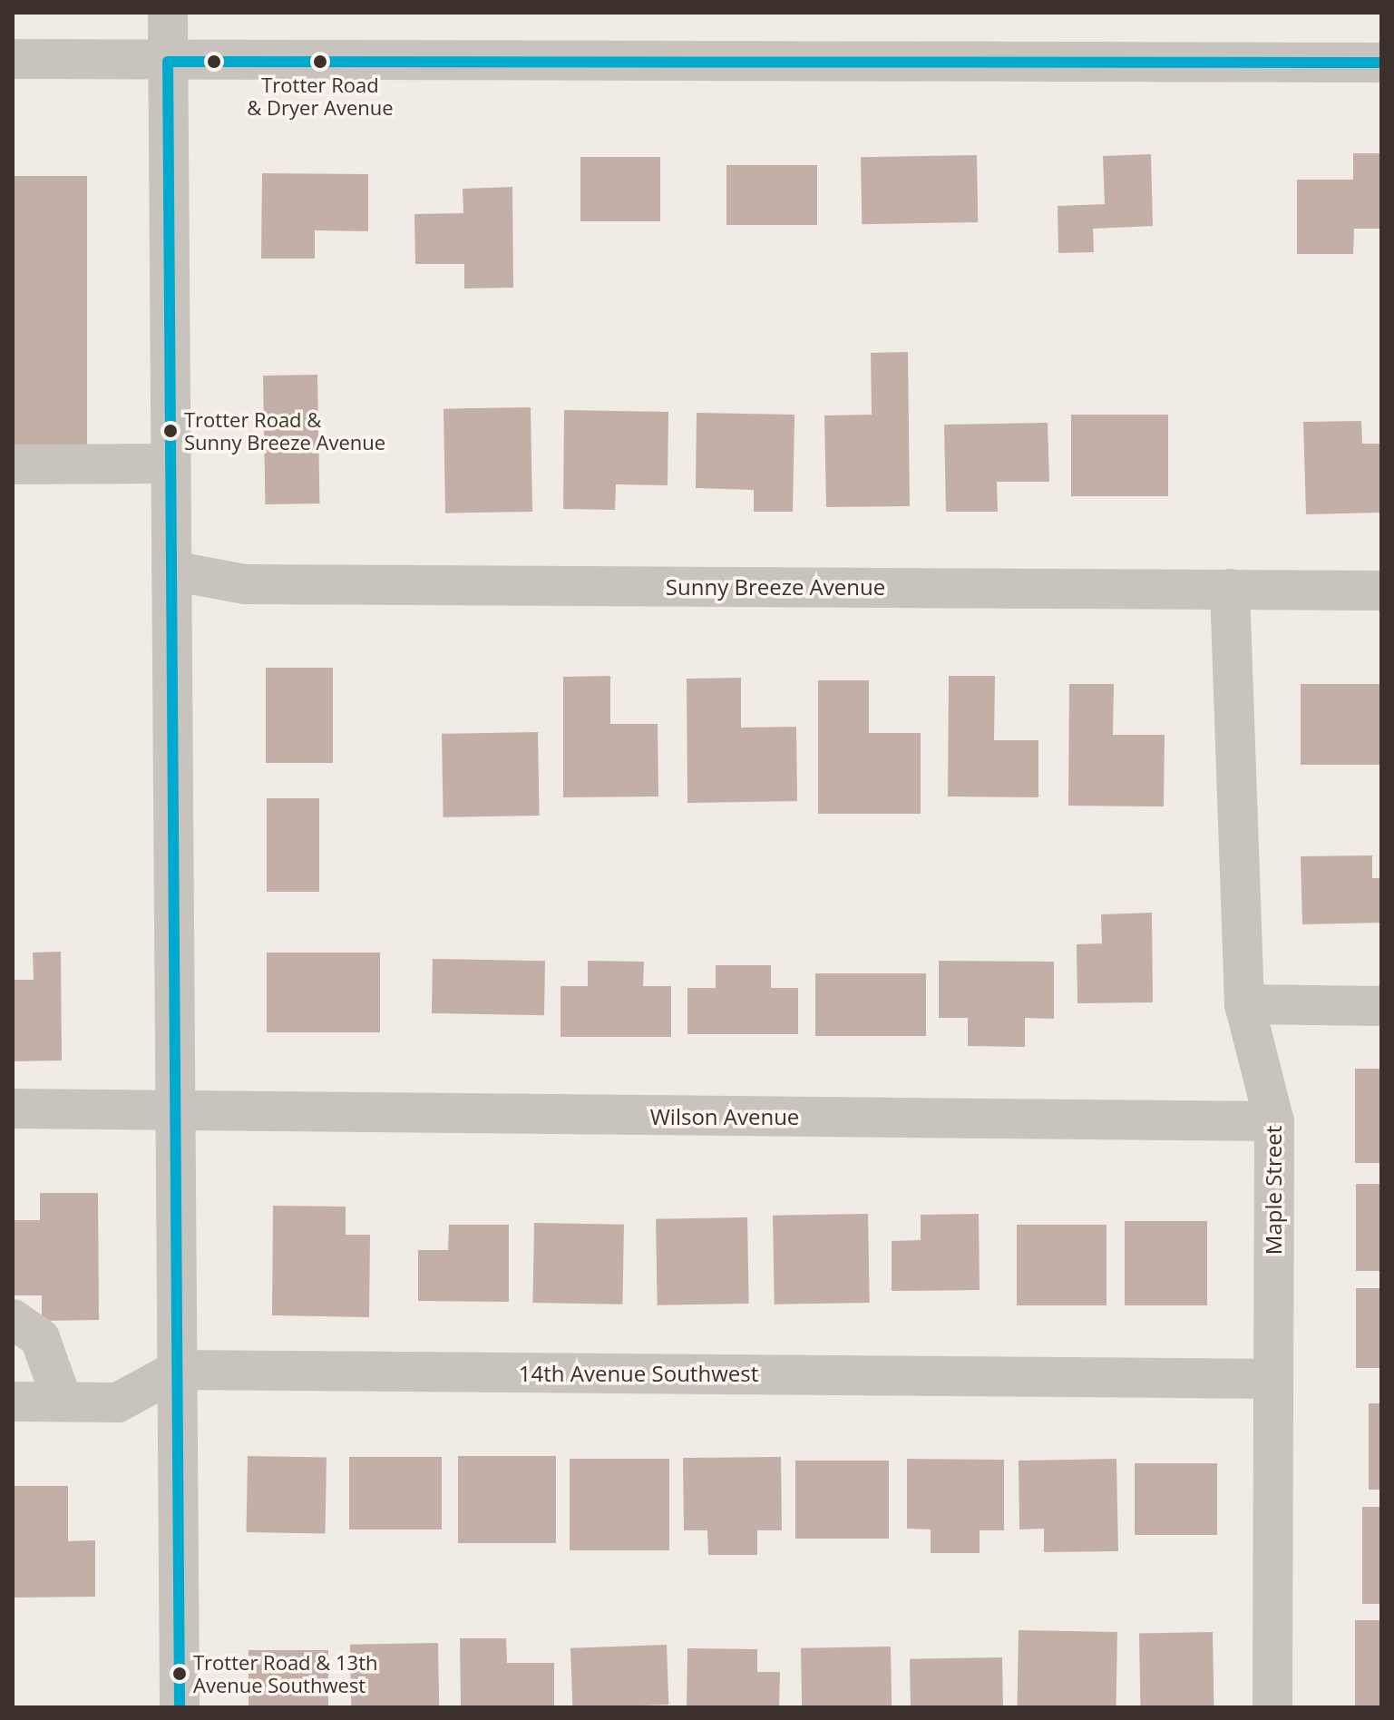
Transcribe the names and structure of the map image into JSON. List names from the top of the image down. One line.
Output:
{"streets":{"street":["Sunny Breeze Avenue","Wilson Avenue","Maple Street","14th Avenue Southwest"]},"crossings":[["Sunny Breeze Avenue","Maple Street"],["Wilson Avenue","Maple Street"],["Maple Street","14th Avenue Southwest"]],"places":["Trotter Road & Dryer Avenue","Trotter Road & Sunny Breeze Avenue","Trotter Road & 13th Avenue Southwest"]}
